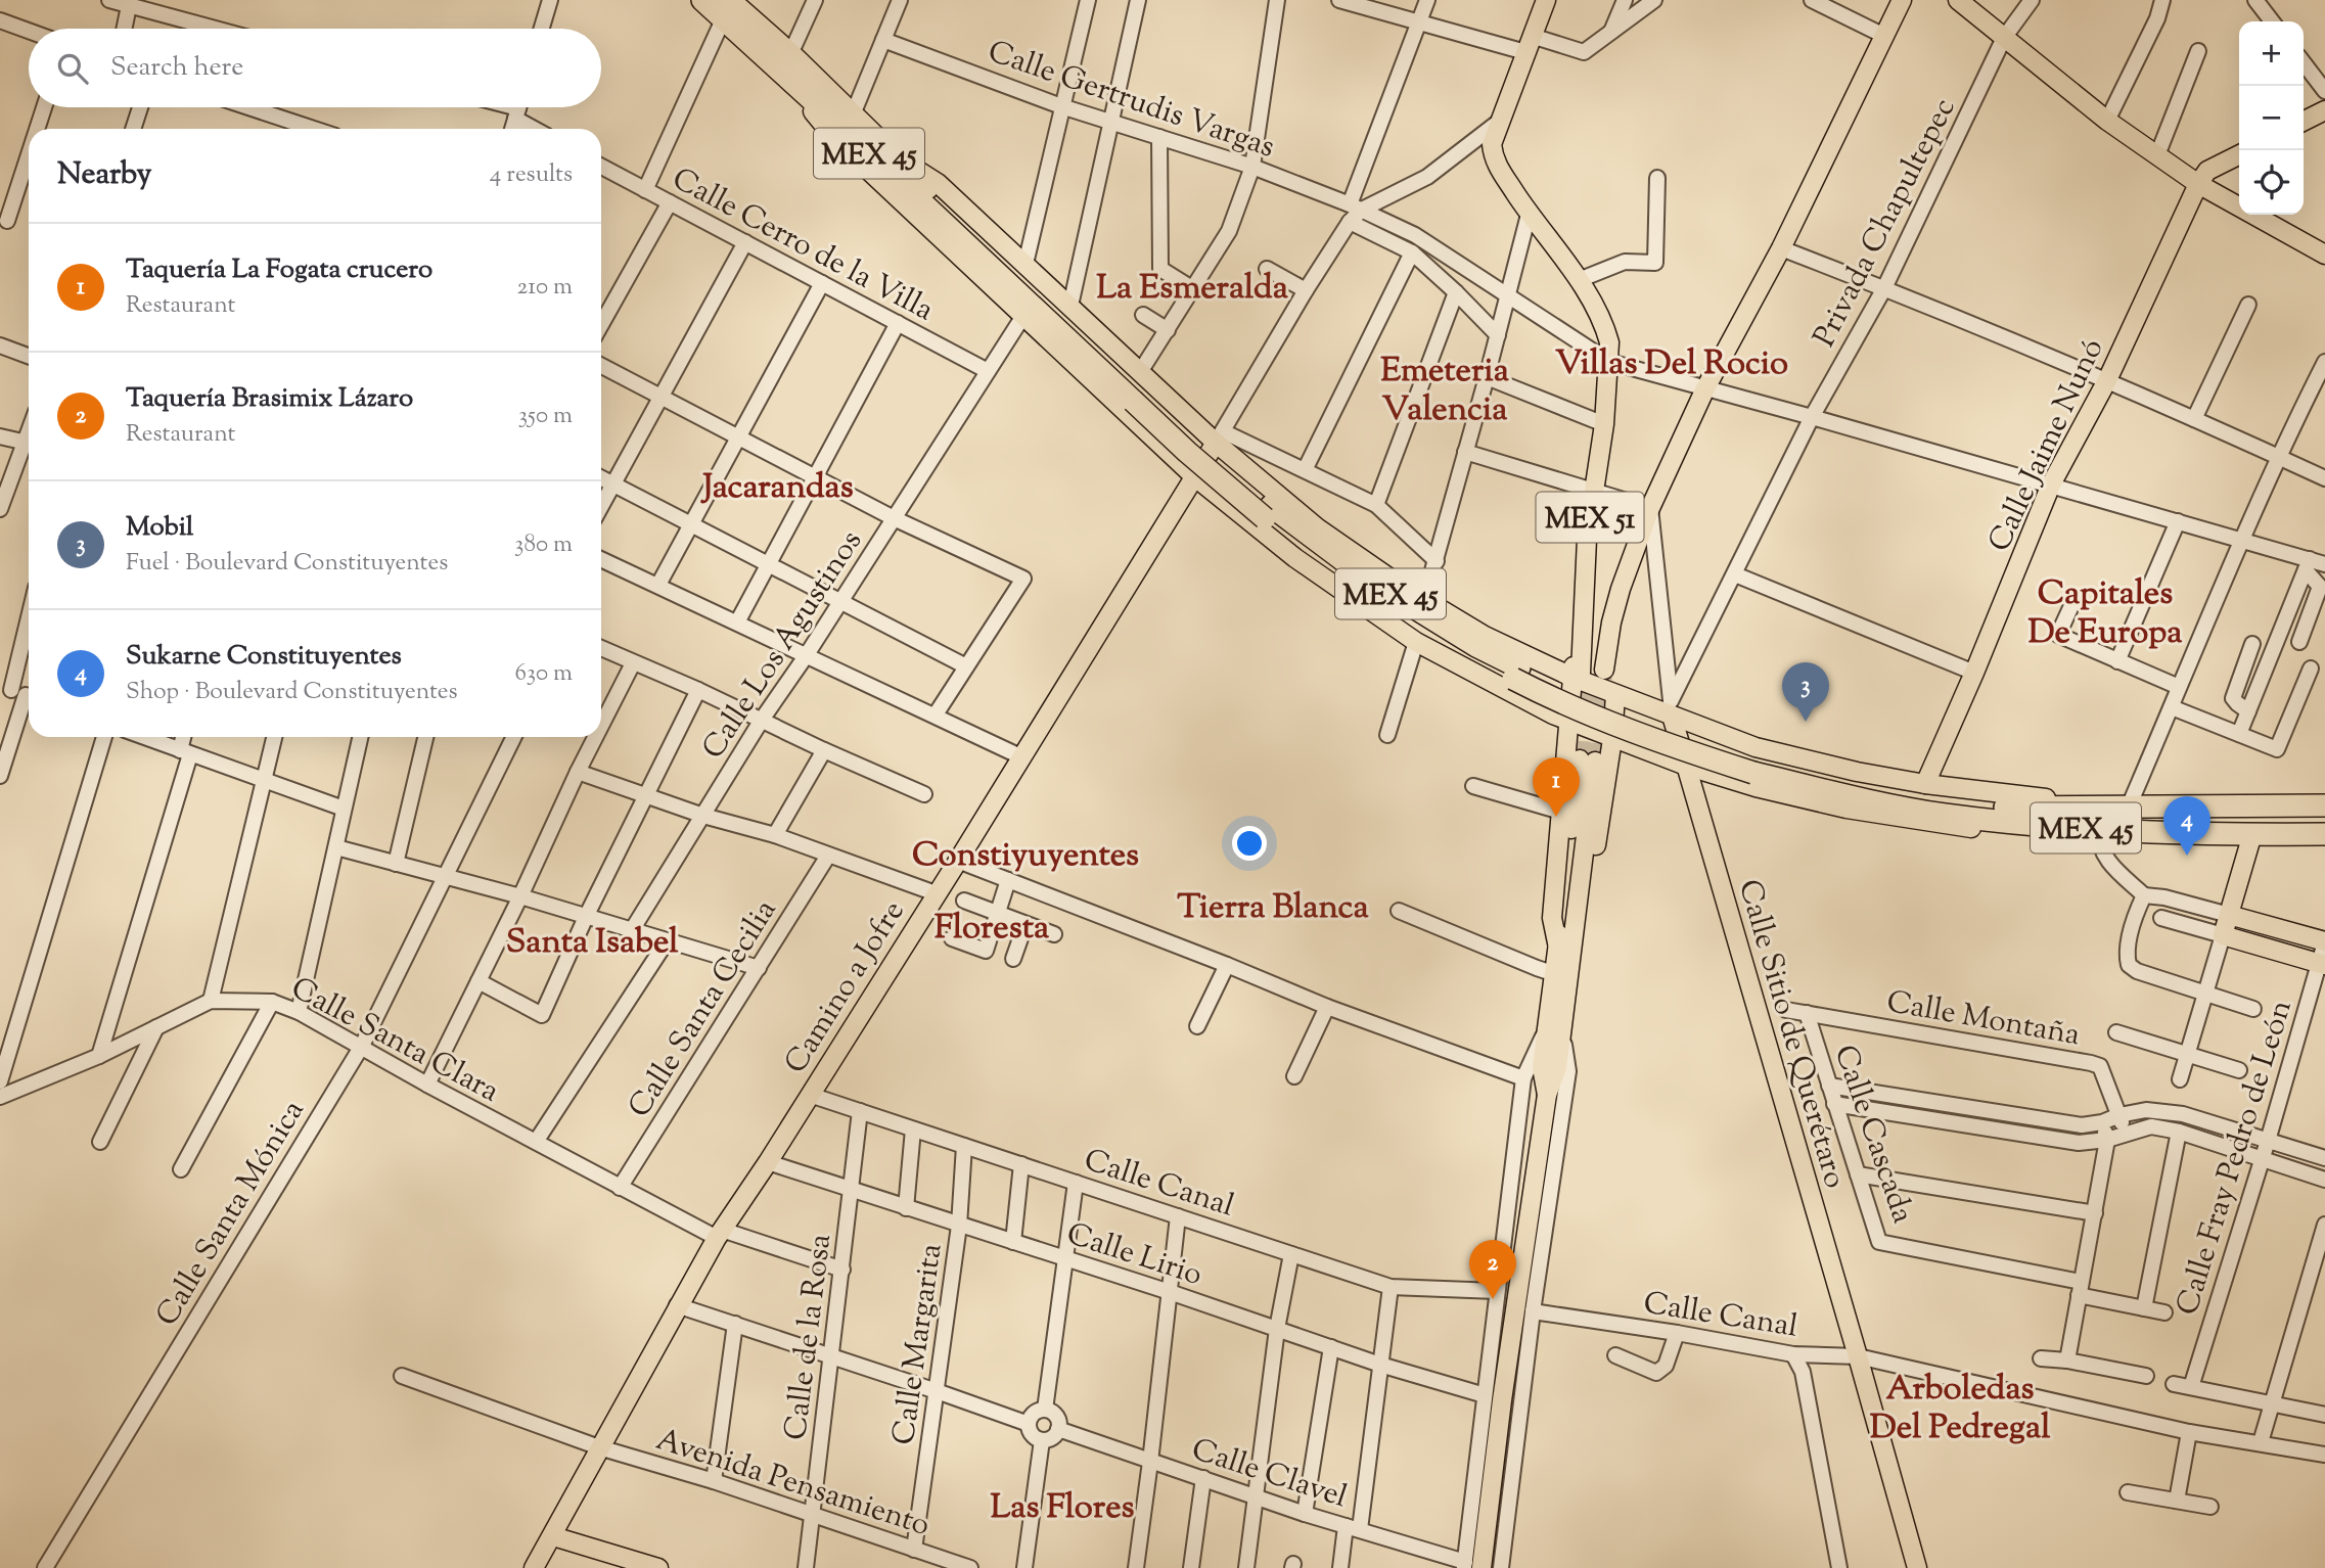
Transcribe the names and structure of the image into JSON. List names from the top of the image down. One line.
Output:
{"streets":{"highway":["MEX 45"],"main road":["Calle Jaime Nunó","MEX 51","Camino a Jofre","Calle Sitio de Querétaro"],"street":["Calle Gertrudis Vargas","Privada Chapultepec","Calle Cerro de la Villa","Calle Los Agustinos","Calle Santa Cecilia","Calle Montaña","Calle Santa Clara","Calle Cascada","Calle Fray Pedro de León","Calle Canal","Calle Santa Mónica","Calle Lirio","Calle de la Rosa","Calle Margarita","Calle Clavel","Avenida Pensamiento"]},"crossings":[["Calle Gertrudis Vargas","Privada Chapultepec"],["Calle Gertrudis Vargas","Calle Jaime Nunó"],["Calle Gertrudis Vargas","MEX 51"],["MEX 45","Calle Los Agustinos"],["Privada Chapultepec","Calle Sitio de Querétaro"],["Calle Cerro de la Villa","Calle Los Agustinos"],["MEX 51","Calle Sitio de Querétaro"],["Camino a Jofre","Calle Santa Clara"],["Camino a Jofre","Calle Canal"],["Camino a Jofre","Calle Lirio"],["Camino a Jofre","Avenida Pensamiento"],["Calle Santa Cecilia","Calle Santa Clara"],["Calle Montaña","Calle Cascada"],["Calle Sitio de Querétaro","Calle Canal"],["Calle Santa Clara","Calle Santa Mónica"],["Calle Santa Clara","Calle de la Rosa"],["Calle Canal","Calle de la Rosa"],["Calle Canal","Calle Margarita"],["Calle Lirio","Calle de la Rosa"],["Calle Lirio","Calle Margarita"],["Calle de la Rosa","Avenida Pensamiento"],["Calle Margarita","Avenida Pensamiento"]],"districts":["La Esmeralda","Villas Del Rocio","Emeteria Valencia","Jacarandas","Capitales De Europa","Constiyuyentes","Tierra Blanca","Floresta","Santa Isabel","Arboledas Del Pedregal","Las Flores"],"page":{"map_buttons":["+","−"],"search":"Search here","heading":["Nearby","4 results"],"list":[{"mark":"1","name":"Taquería La Fogata crucero","note":"Restaurant","value":"210 m"},{"mark":"2","name":"Taquería Brasimix Lázaro","note":"Restaurant","value":"350 m"},{"mark":"3","name":"Mobil","note":"Fuel · Boulevard Constituyentes","value":"380 m"},{"mark":"4","name":"Sukarne Constituyentes","note":"Shop · Boulevard Constituyentes","value":"630 m"}],"pins":["3","1","4","2"]}}
